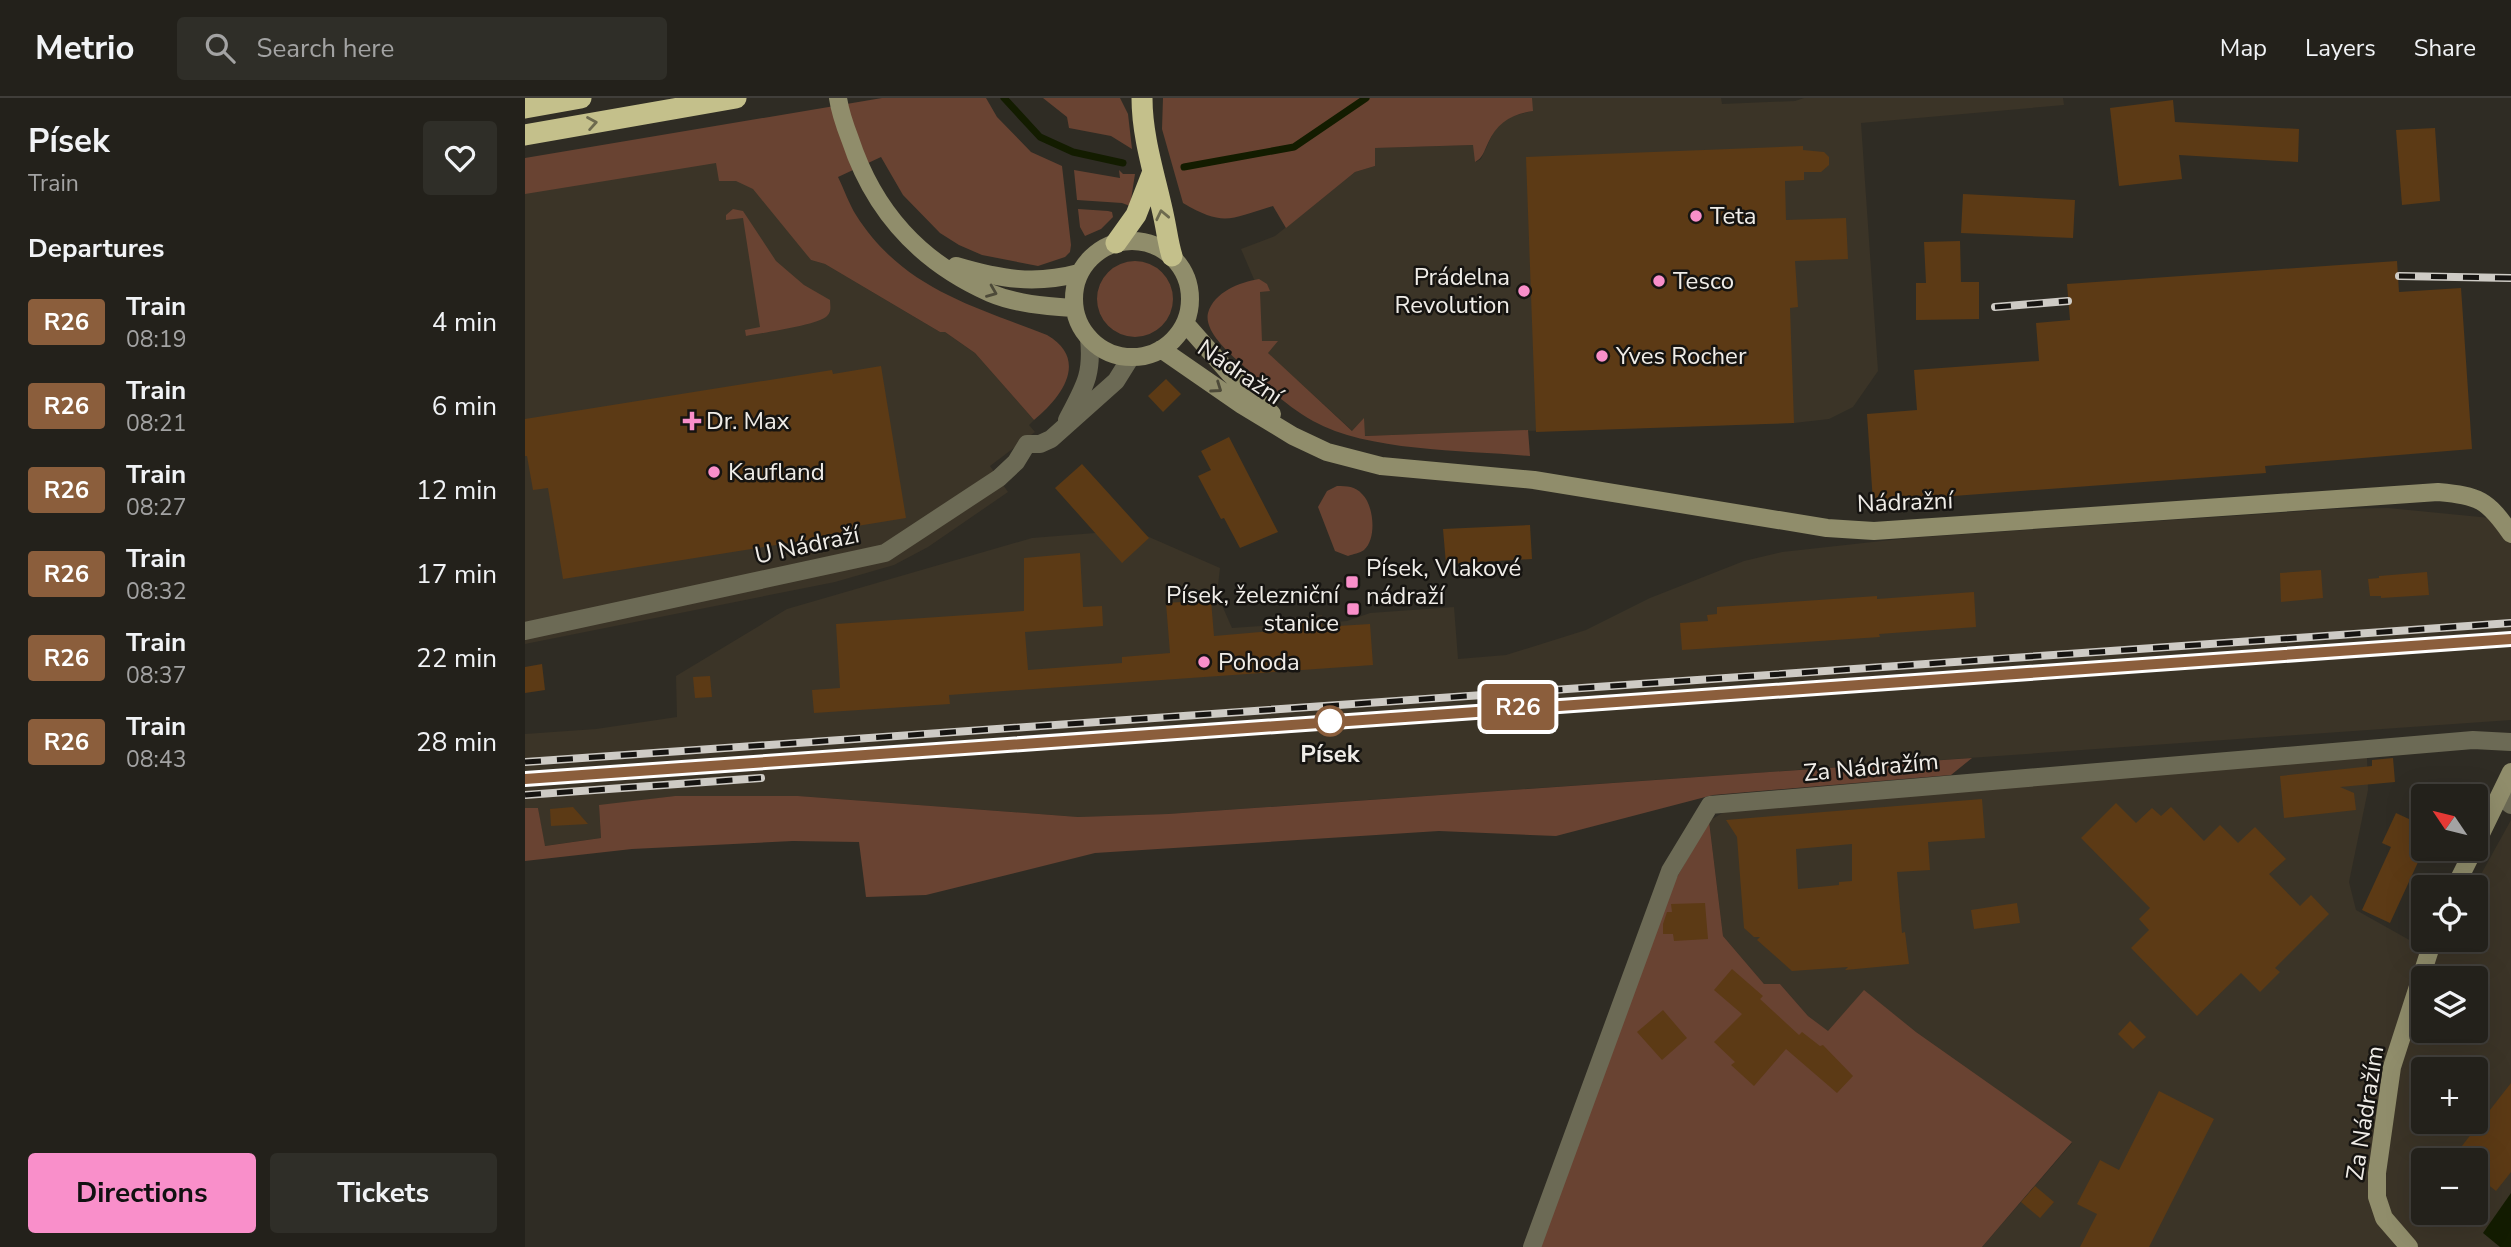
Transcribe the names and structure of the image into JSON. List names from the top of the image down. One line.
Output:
{"streets":{"main road":["Nádražní","Za Nádražím"],"street":["U Nádraží"]},"crossings":[["Nádražní","U Nádraží"]],"places":{"other":["Teta","Tesco","Prádelna Revolution","Yves Rocher","Kaufland","Pohoda","Písek"],"health":["Dr. Max"],"transit":["Písek, Vlakové nádraží","Písek, železniční stanice"]},"north":"top left","page":{"header":"Metrio","search":"Search here","nav":["Map","Layers","Share"],"heading":[["Písek","Train"],"Departures"],"on_map":"R26","list":[{"mark":"R26","name":"Train","note":"08:19","value":"4 min"},{"mark":"R26","name":"Train","note":"08:21","value":"6 min"},{"mark":"R26","name":"Train","note":"08:27","value":"12 min"},{"mark":"R26","name":"Train","note":"08:32","value":"17 min"},{"mark":"R26","name":"Train","note":"08:37","value":"22 min"},{"mark":"R26","name":"Train","note":"08:43","value":"28 min"}],"map_buttons":["+","−"],"buttons":["Directions","Tickets"]}}
